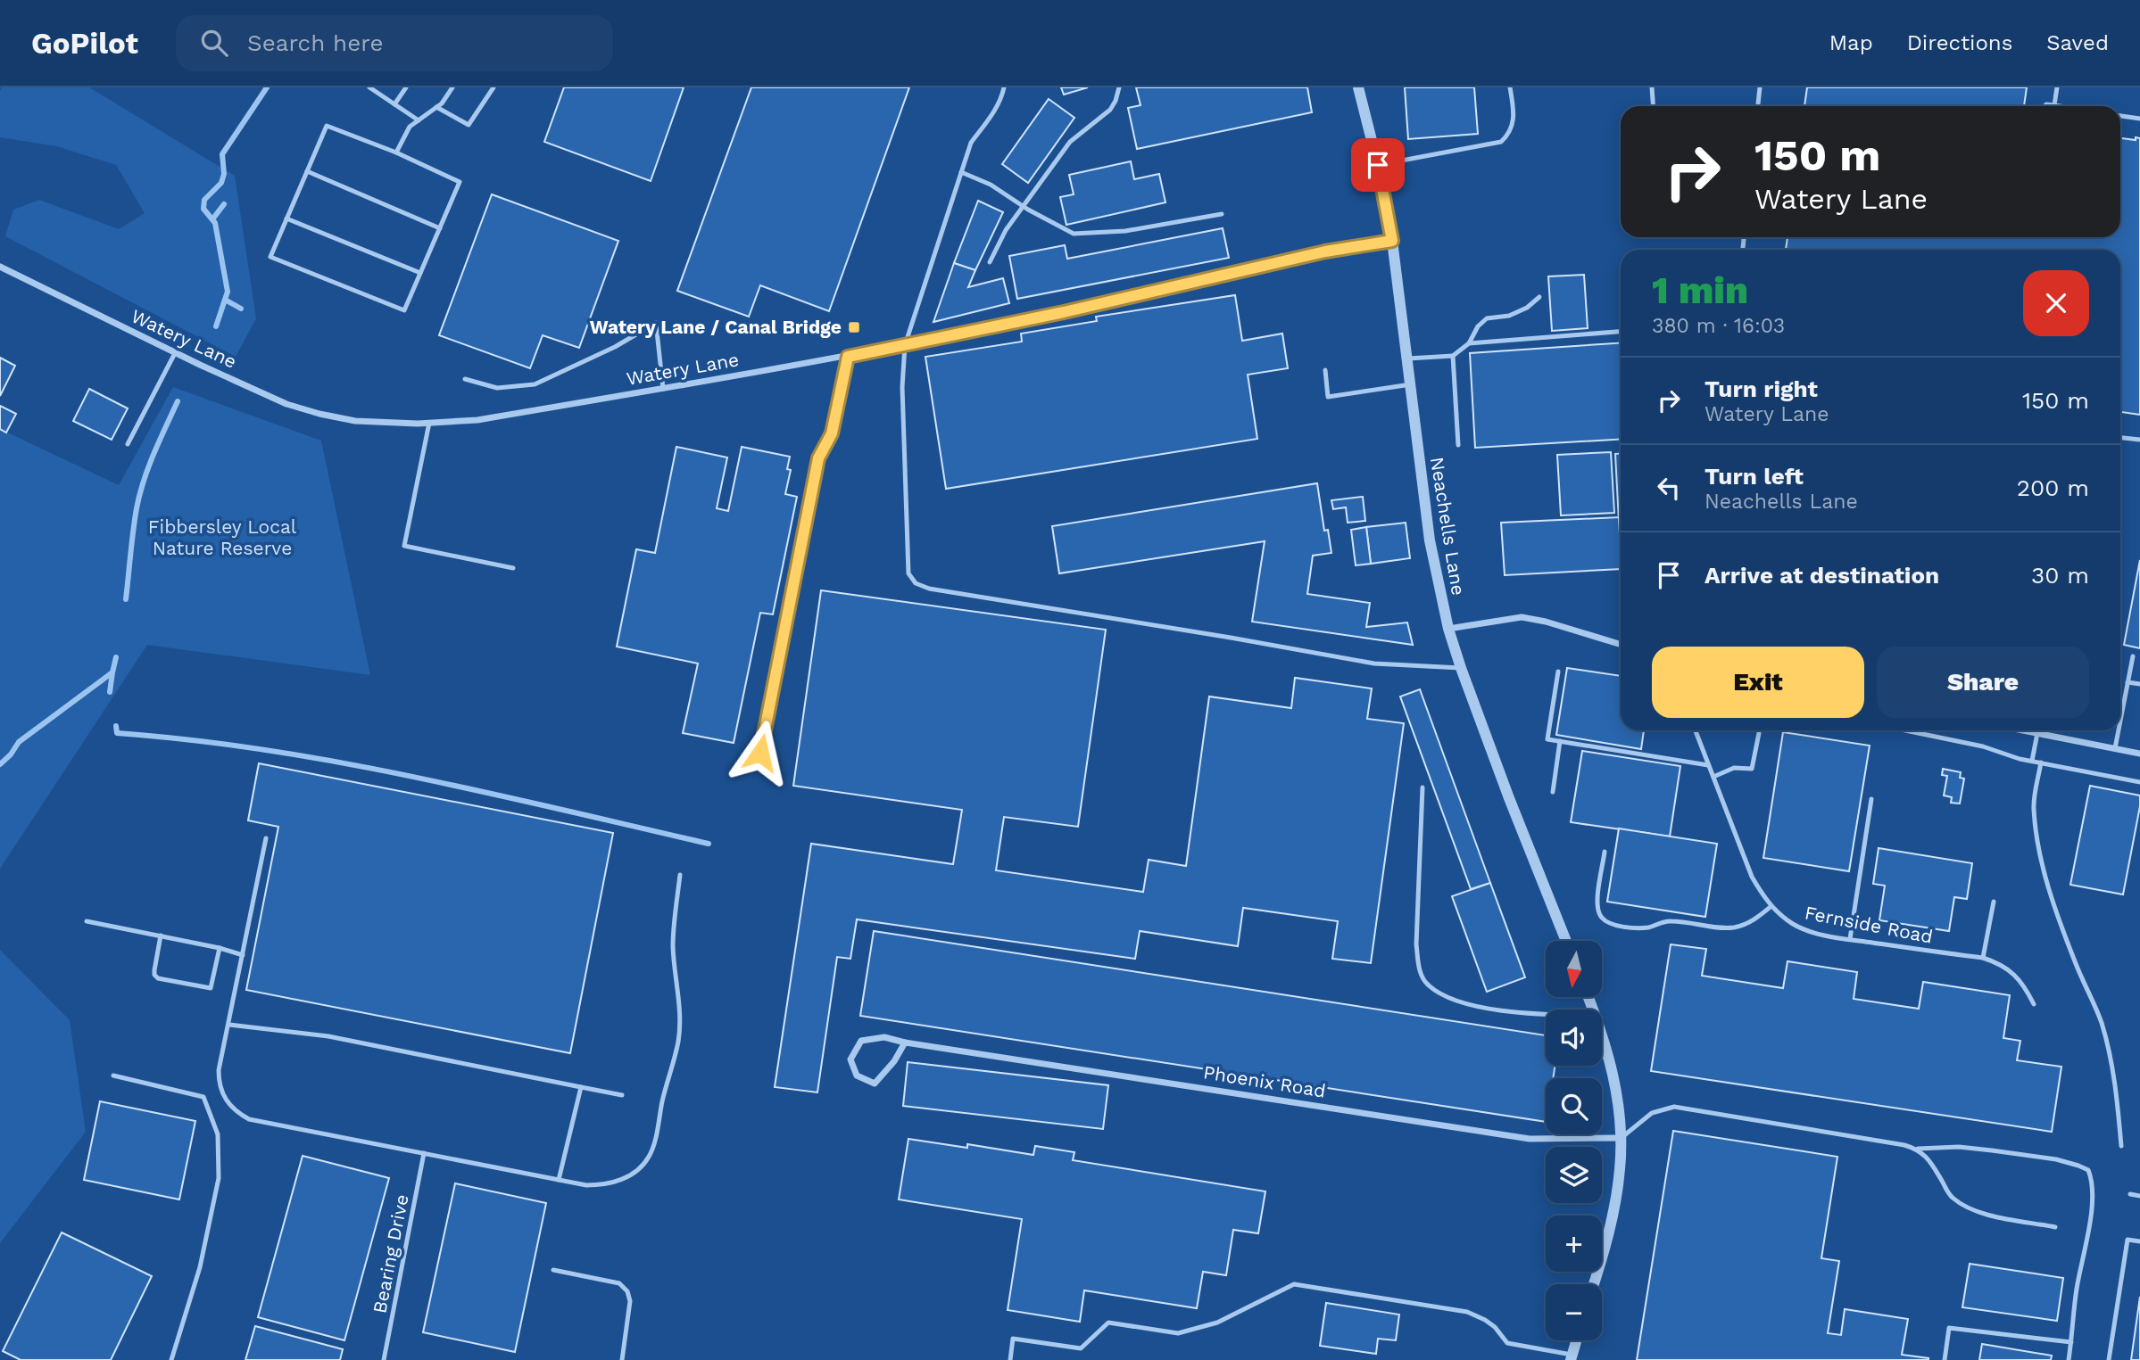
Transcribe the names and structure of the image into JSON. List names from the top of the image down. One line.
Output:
{"streets":{"street":["Watery Lane","Neachells Lane","Phoenix Road"],"lane":["Fernside Road","Bearing Drive"]},"crossings":[["Watery Lane","Neachells Lane"]],"parks":["Fibbersley Local Nature Reserve"],"places":{"transit":["Watery Lane / Canal Bridge"]},"north":"bottom","page":{"header":"GoPilot","search":"Search here","nav":["Map","Directions","Saved"],"turn":["150 m","Watery Lane"],"heading":["1 min","380 m · 16:03"],"list":[{"name":"Turn right","note":"Watery Lane","value":"150 m"},{"name":"Turn left","note":"Neachells Lane","value":"200 m"},{"name":"Arrive at destination","value":"30 m"}],"buttons":["Exit","Share"],"map_buttons":["+","−"]}}
